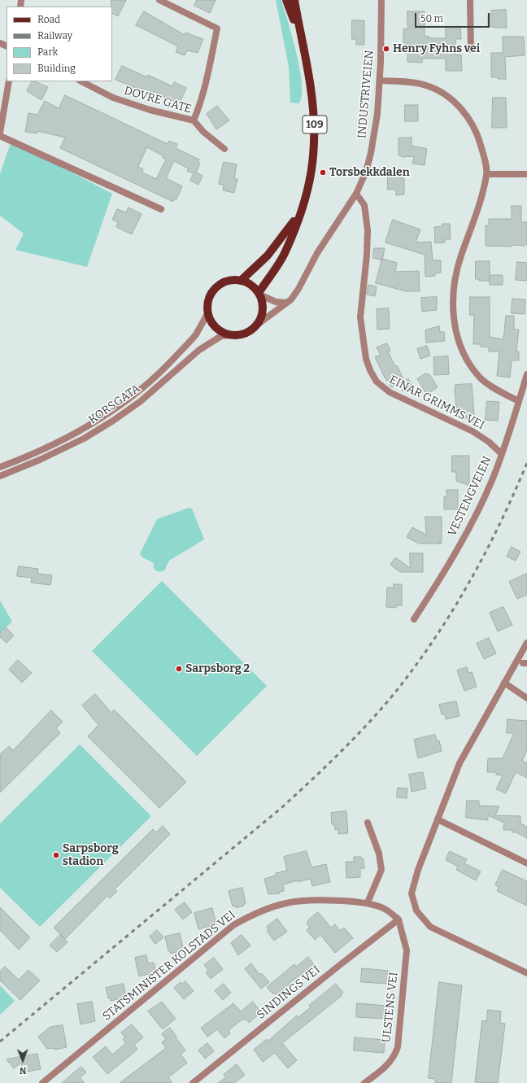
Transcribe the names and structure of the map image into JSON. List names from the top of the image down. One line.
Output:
{"streets":{"main road":["109"],"street":["INDUSTRIVEIEN","DOVRE GATE","EINAR GRIMMS VEI","KORSGATA","VESTENGVEIEN","STATSMINISTER KOLSTADS VEI","SINDINGS VEI","ULSTENS VEI"]},"crossings":[["INDUSTRIVEIEN","109"],["INDUSTRIVEIEN","EINAR GRIMMS VEI"],["INDUSTRIVEIEN","KORSGATA"],["109","KORSGATA"],["EINAR GRIMMS VEI","VESTENGVEIEN"],["STATSMINISTER KOLSTADS VEI","SINDINGS VEI"],["STATSMINISTER KOLSTADS VEI","ULSTENS VEI"],["SINDINGS VEI","ULSTENS VEI"]],"places":["Henry Fyhns vei","Torsbekkdalen","Sarpsborg 2","Sarpsborg stadion"],"legend":["Road","Railway","Park","Building"],"scale_bar":"50 m","north":"bottom"}
